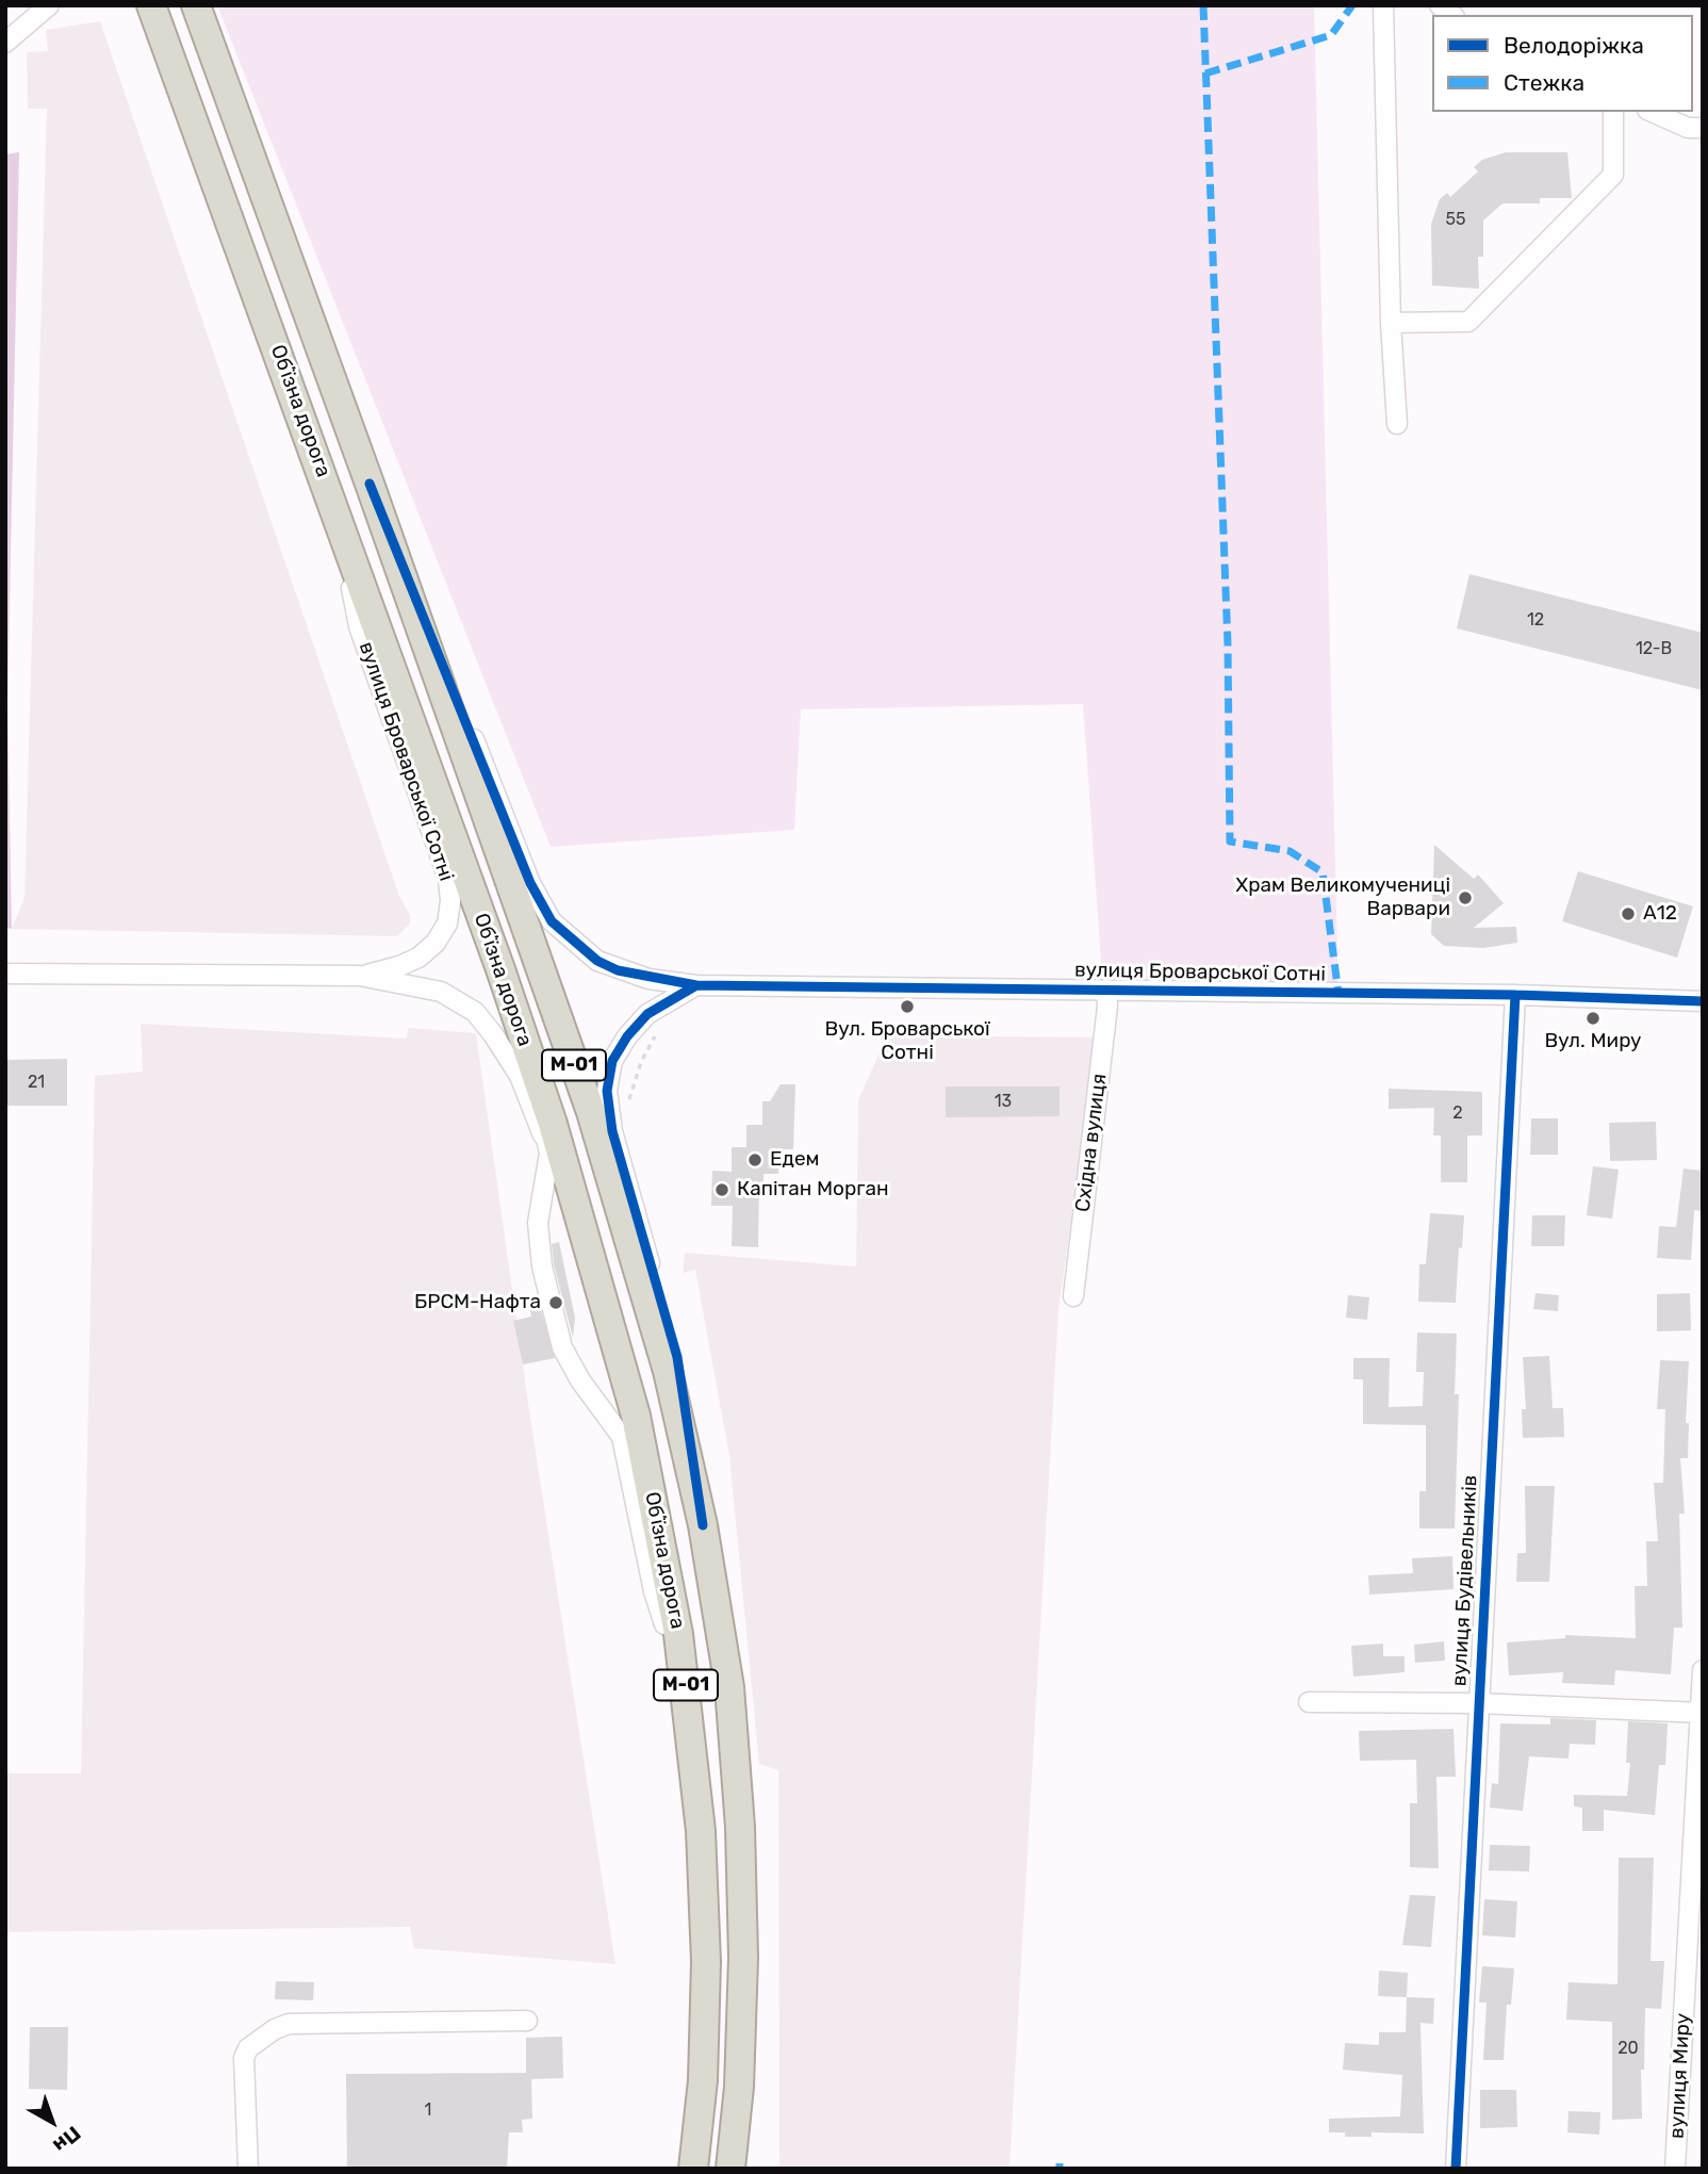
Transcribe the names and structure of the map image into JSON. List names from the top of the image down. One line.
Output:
{"streets":{"highway":["Обʼїзна дорога","М-01"],"street":["вулиця Броварської Сотні","Східна вулиця","вулиця Будівельників","вулиця Миру"]},"crossings":[["Обʼїзна дорога","вулиця Броварської Сотні"],["вулиця Броварської Сотні","Східна вулиця"],["вулиця Броварської Сотні","вулиця Будівельників"]],"places":["Храм Великомучениці Варвари","А12","Вул. Броварської Cотні","Вул. Миру","Едем","Капітан Морган","БРСМ-Нафта"],"house_numbers":["55","12","12-В","21","13","2","20","1"],"legend":["Велодоріжка","Стежка"],"north":"bottom right"}
